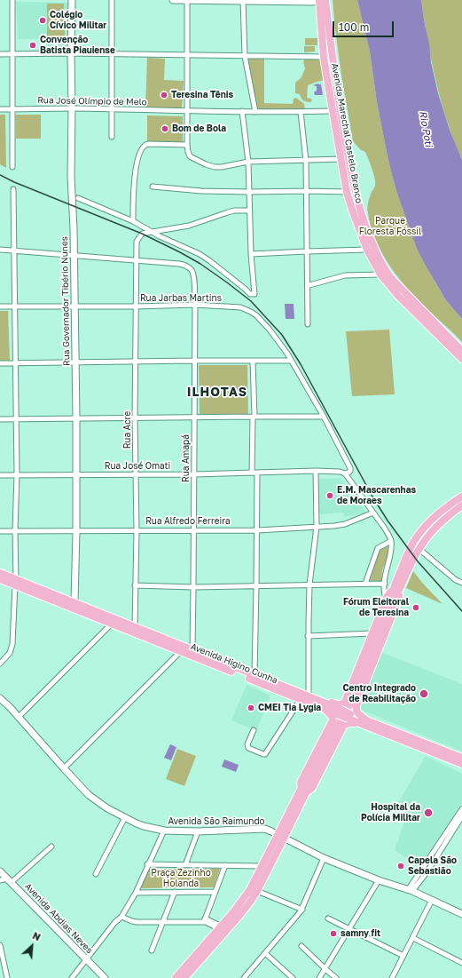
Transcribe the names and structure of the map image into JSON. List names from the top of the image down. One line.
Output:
{"streets":{"main road":["Avenida Marechal Castelo Branco","Avenida Higino Cunha"],"street":["Rua José Olímpio de Melo","Rua Jarbas Martins","Rua Governador Tibério Nunes","Rua Acre","Rua Amapá","Rua José Omati","Rua Alfredo Ferreira","Avenida São Raimundo","Avenida Abdias Neves"]},"crossings":[["Rua José Olímpio de Melo","Avenida Marechal Castelo Branco"],["Rua José Olímpio de Melo","Rua Governador Tibério Nunes"],["Rua Jarbas Martins","Rua Governador Tibério Nunes"],["Rua Jarbas Martins","Rua Acre"],["Rua Jarbas Martins","Rua Amapá"],["Rua Jarbas Martins","Rua José Omati"],["Rua Governador Tibério Nunes","Rua José Omati"],["Rua Governador Tibério Nunes","Rua Alfredo Ferreira"],["Rua Governador Tibério Nunes","Avenida Higino Cunha"],["Rua Acre","Rua Amapá"],["Rua Acre","Rua José Omati"],["Rua Acre","Rua Alfredo Ferreira"],["Rua Acre","Avenida Higino Cunha"],["Rua Amapá","Rua José Omati"],["Rua Amapá","Rua Alfredo Ferreira"],["Rua Amapá","Avenida Higino Cunha"]],"districts":["ILHOTAS"],"water":["Rio Poti"],"parks":["Parque Floresta Fóssil","Praça Zezinho Holanda"],"places":["Colégio Cívico Militar","Convenção Batista Piauiense","Teresina Tênis","Bom de Bola","E.M. Mascarenhas de Moraes","Fórum Eleitoral de Teresina","Centro Integrado de Reabilitação","CMEI Tia Lygia","Hospital da Polícia Militar","Capela São Sebastião","samny fit"],"scale_bar":"100 m","north":"top right"}
